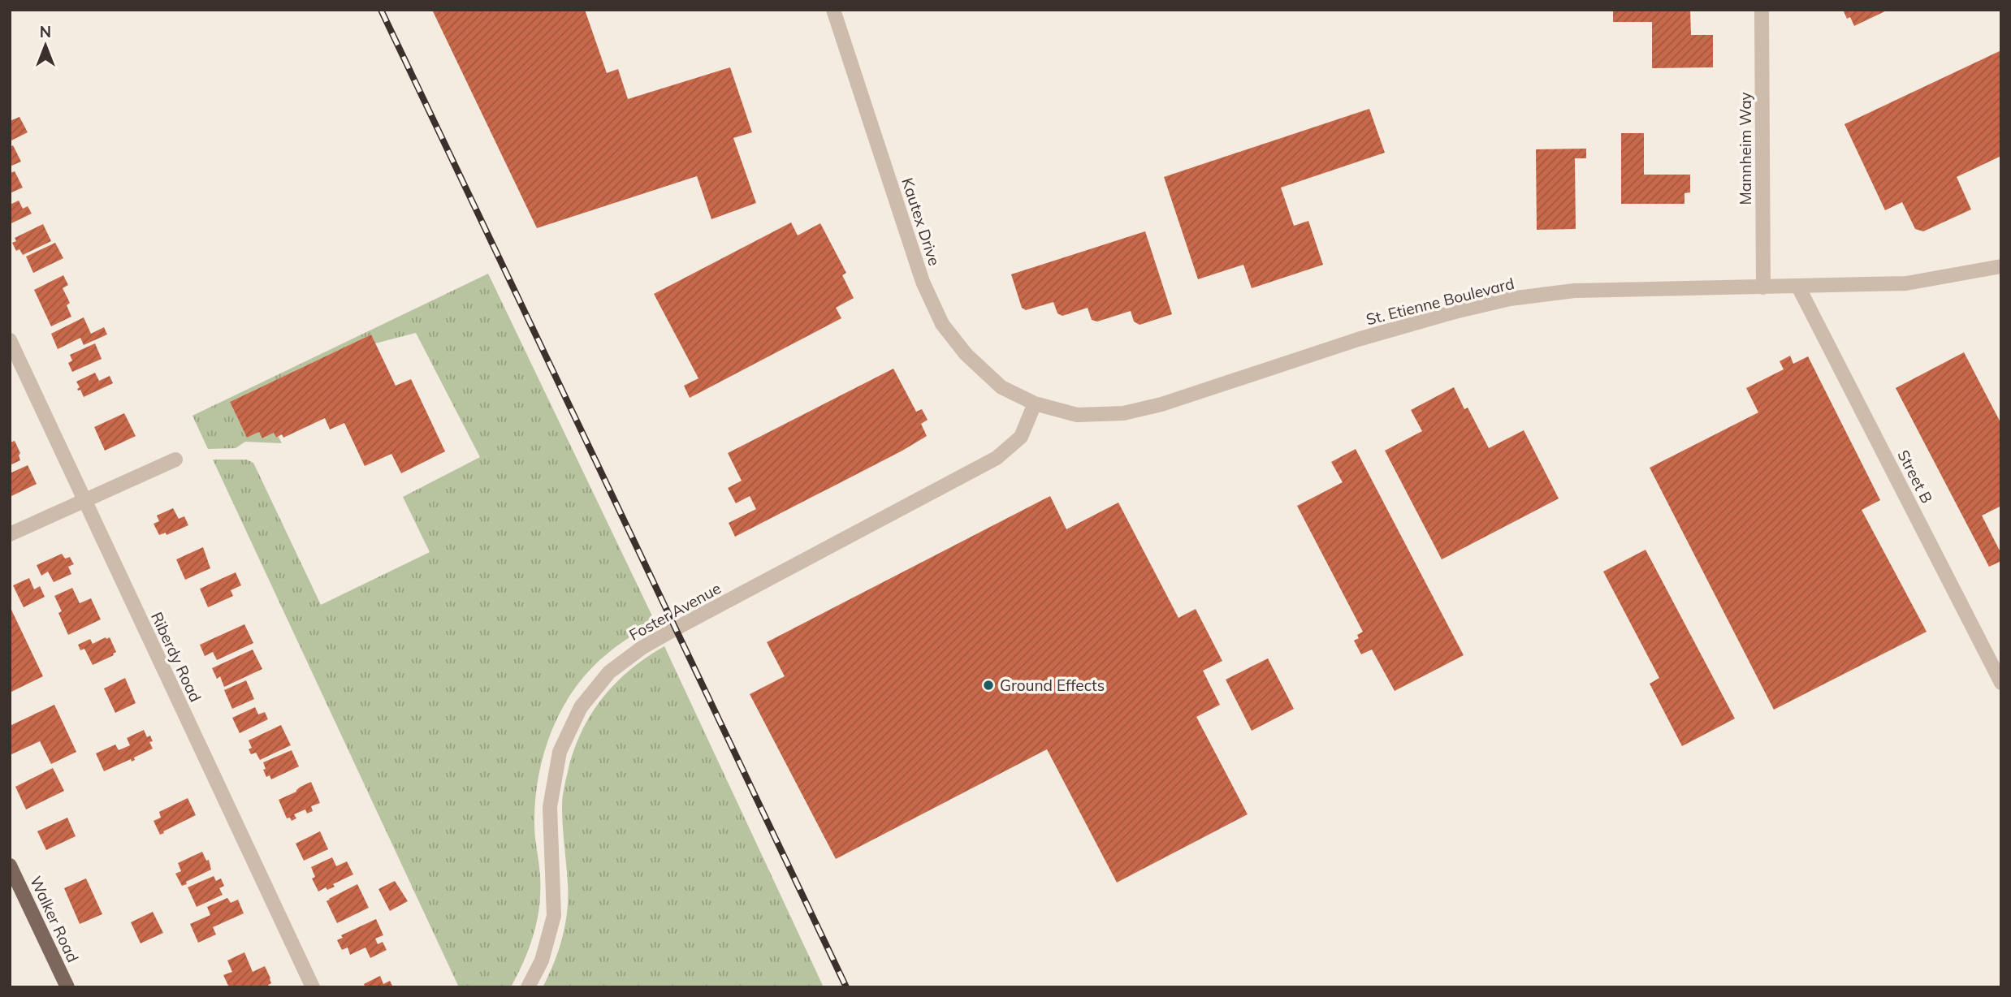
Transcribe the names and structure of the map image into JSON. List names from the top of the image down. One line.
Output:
{"streets":{"main road":["Walker Road"],"street":["Mannheim Way","Kautex Drive","St. Etienne Boulevard","Street B","Foster Avenue","Riberdy Road"]},"crossings":[["Mannheim Way","St. Etienne Boulevard"],["Kautex Drive","St. Etienne Boulevard"],["Kautex Drive","Foster Avenue"],["St. Etienne Boulevard","Street B"],["St. Etienne Boulevard","Foster Avenue"]],"places":["Ground Effects"],"north":"top"}
